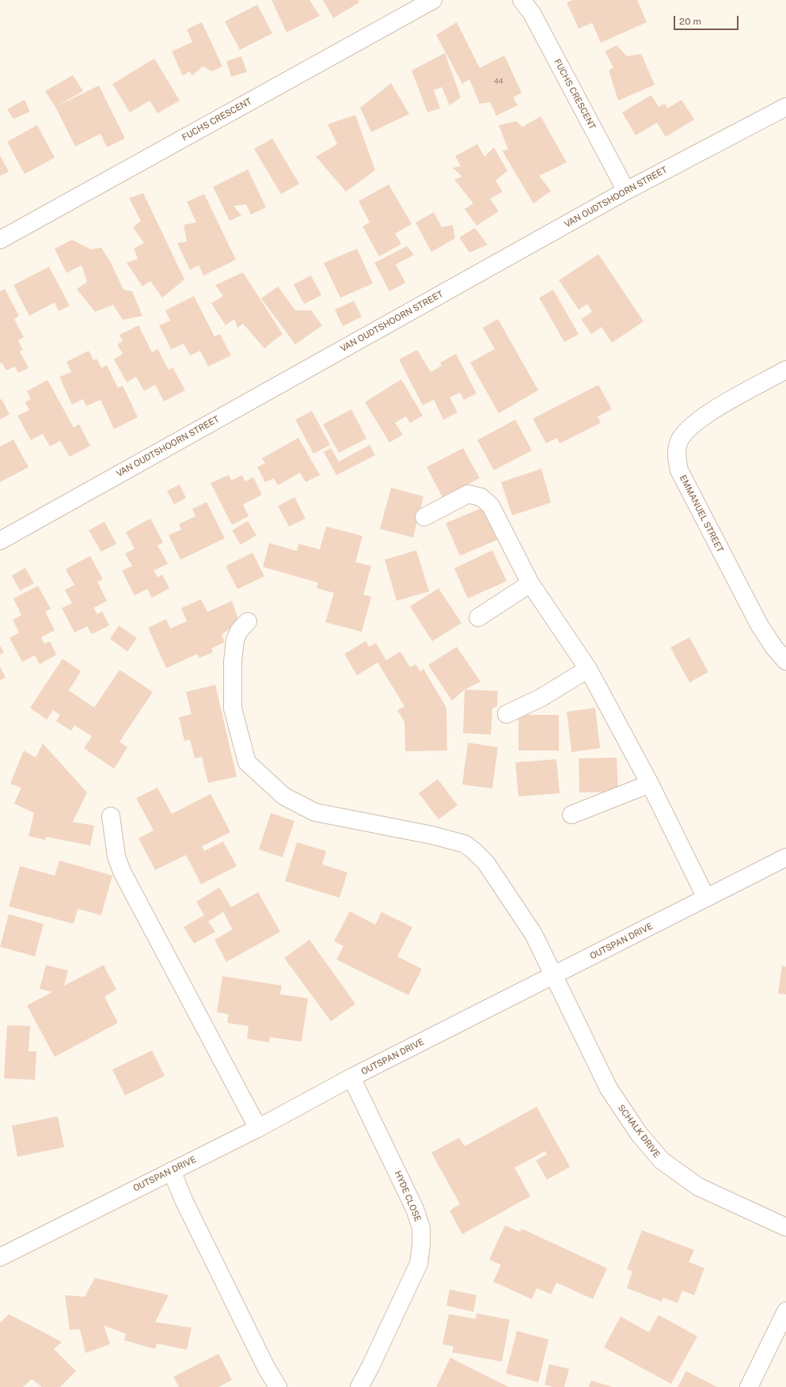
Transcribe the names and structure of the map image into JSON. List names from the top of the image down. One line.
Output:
{"streets":{"street":["FUCHS CRESCENT","VAN OUDTSHOORN STREET","EMMANUEL STREET","OUTSPAN DRIVE","SCHALK DRIVE","HYDE CLOSE"]},"crossings":[["FUCHS CRESCENT","VAN OUDTSHOORN STREET"],["OUTSPAN DRIVE","SCHALK DRIVE"],["OUTSPAN DRIVE","HYDE CLOSE"]],"house_numbers":["44"],"scale_bar":"20 m"}
